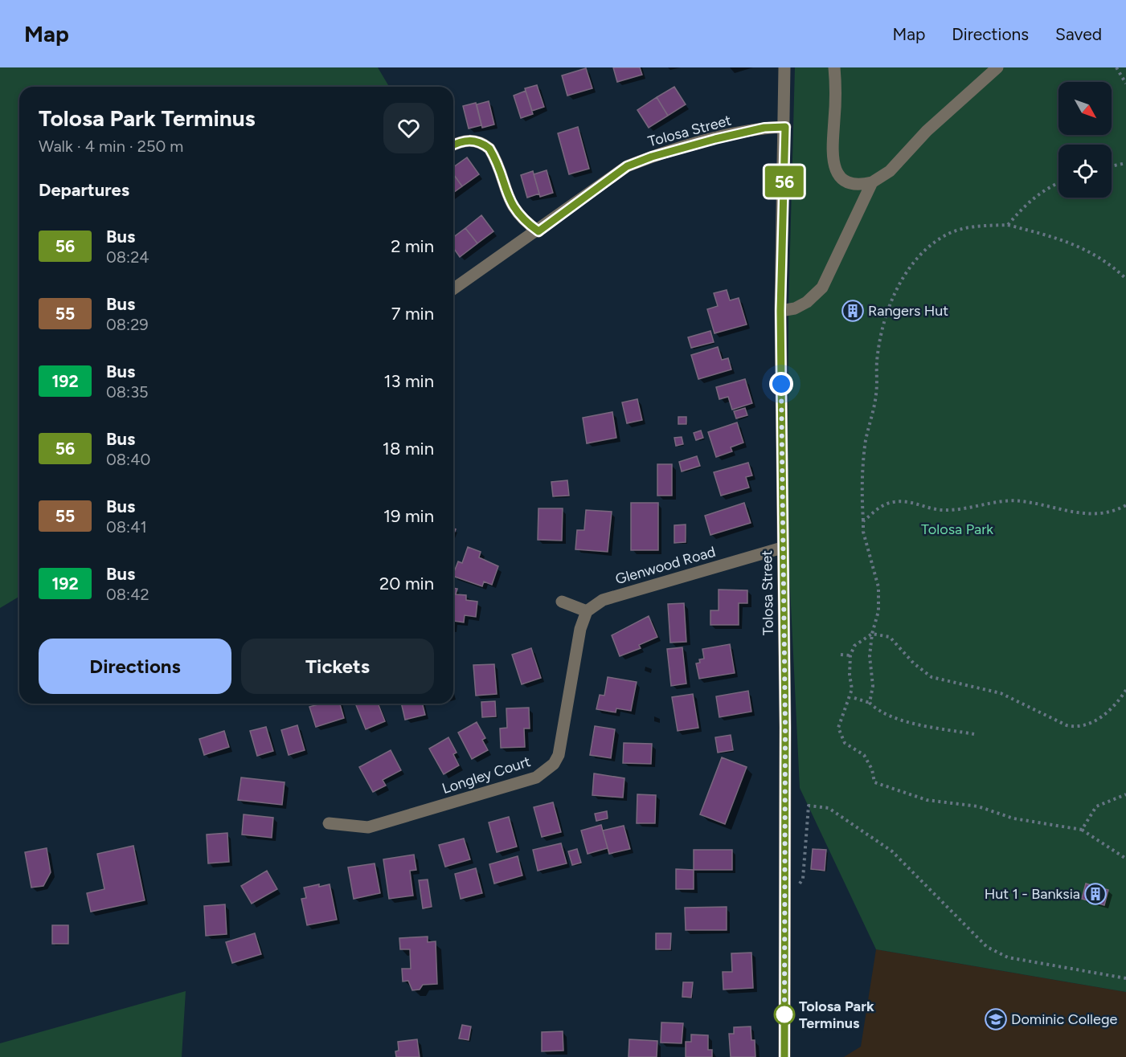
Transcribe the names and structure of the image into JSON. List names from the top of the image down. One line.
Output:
{"streets":{"street":["Tolosa Street","Glenwood Road","Longley Court"]},"crossings":[["Tolosa Street","Glenwood Road"],["Glenwood Road","Longley Court"]],"parks":["Tolosa Park"],"places":{"building":["Rangers Hut","Hut 1 - Banksia"],"other":["Tolosa Park Terminus"],"school or university":["Dominic College"]},"lines":["bus line 56"],"north":"bottom right","page":{"header":"Map","nav":["Map","Directions","Saved"],"on_map":"56","heading":[["Tolosa Park Terminus","Walk · 4 min · 250 m"],"Departures"],"list":[{"mark":"56","name":"Bus","note":"08:24","value":"2 min"},{"mark":"55","name":"Bus","note":"08:29","value":"7 min"},{"mark":"192","name":"Bus","note":"08:35","value":"13 min"},{"mark":"56","name":"Bus","note":"08:40","value":"18 min"},{"mark":"55","name":"Bus","note":"08:41","value":"19 min"},{"mark":"192","name":"Bus","note":"08:42","value":"20 min"}],"buttons":["Directions","Tickets"]}}
